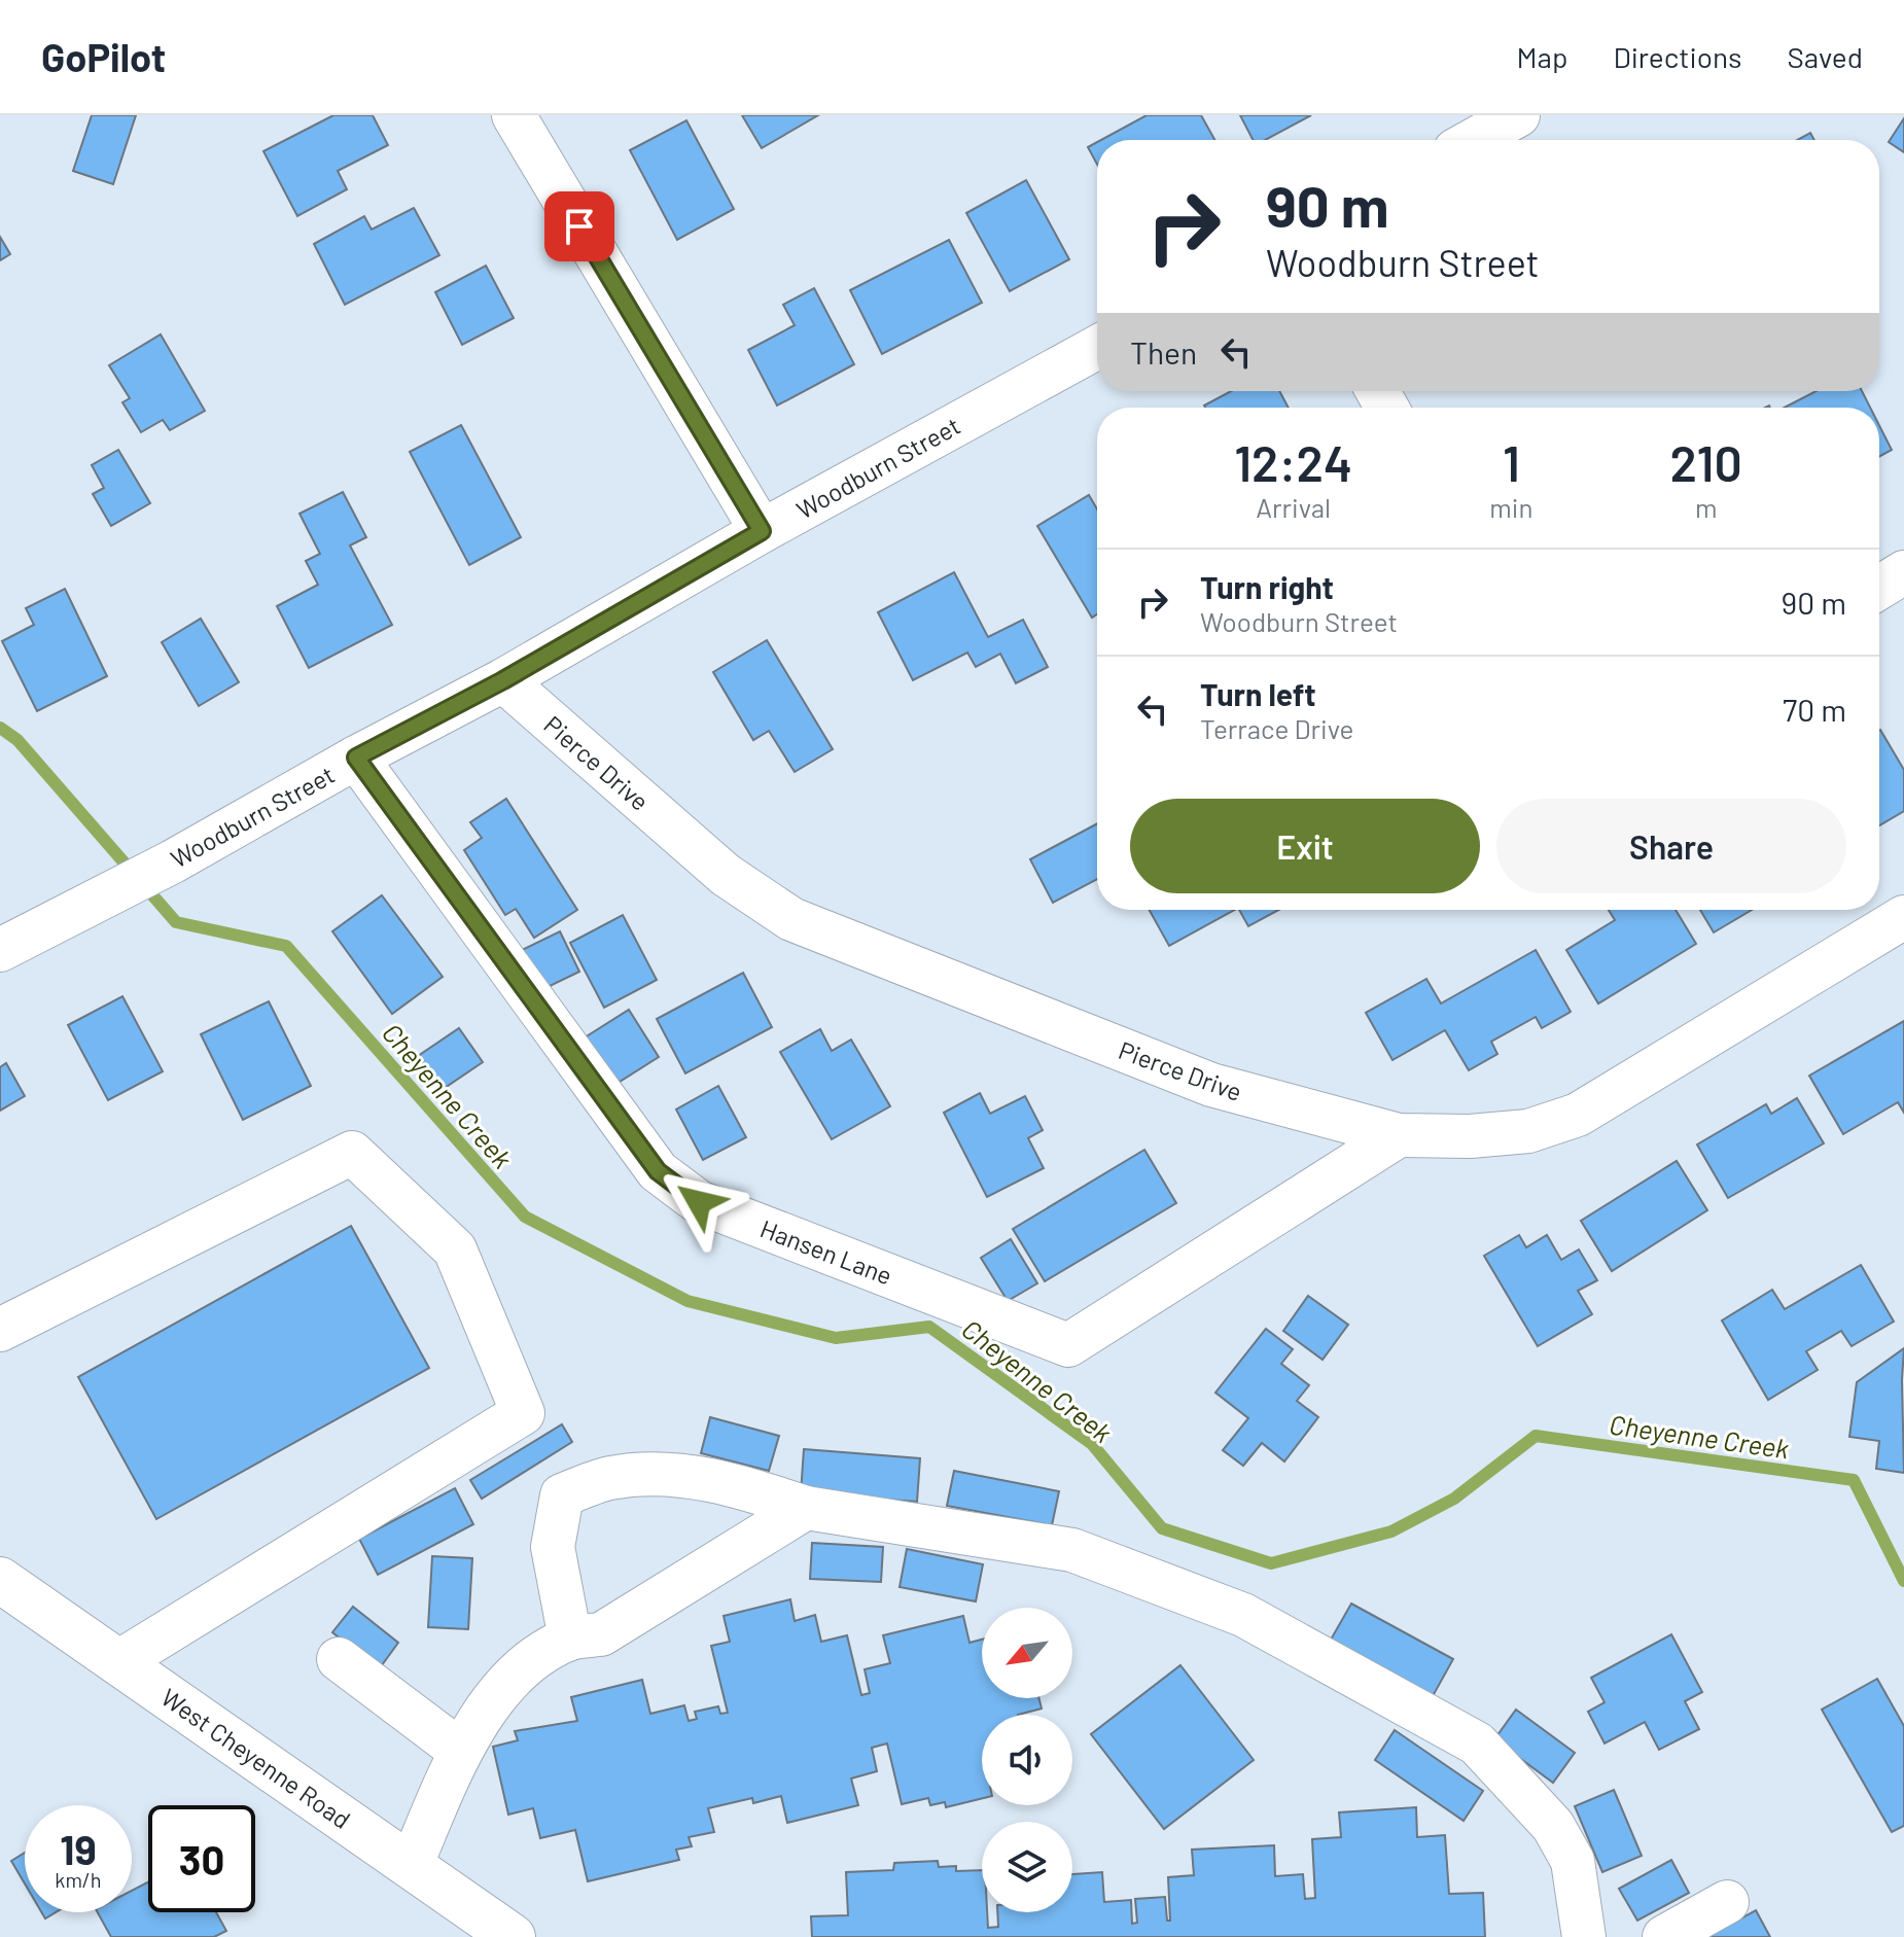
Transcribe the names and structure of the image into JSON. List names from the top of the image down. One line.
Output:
{"streets":{"main road":["West Cheyenne Road"],"street":["Woodburn Street","Pierce Drive","Hansen Lane"]},"crossings":[["Woodburn Street","Pierce Drive"],["Woodburn Street","Hansen Lane"],["Pierce Drive","Hansen Lane"]],"water":["Cheyenne Creek"],"north":"bottom left","page":{"header":"GoPilot","nav":["Map","Directions","Saved"],"turn":["90 m","Woodburn Street"],"then":"Then","eta":["12:24","Arrival","1","min","210","m"],"list":[{"name":"Turn right","note":"Woodburn Street","value":"90 m"},{"name":"Turn left","note":"Terrace Drive","value":"70 m"}],"buttons":["Exit","Share"],"speed":"19 km/h","limit":"30"}}
